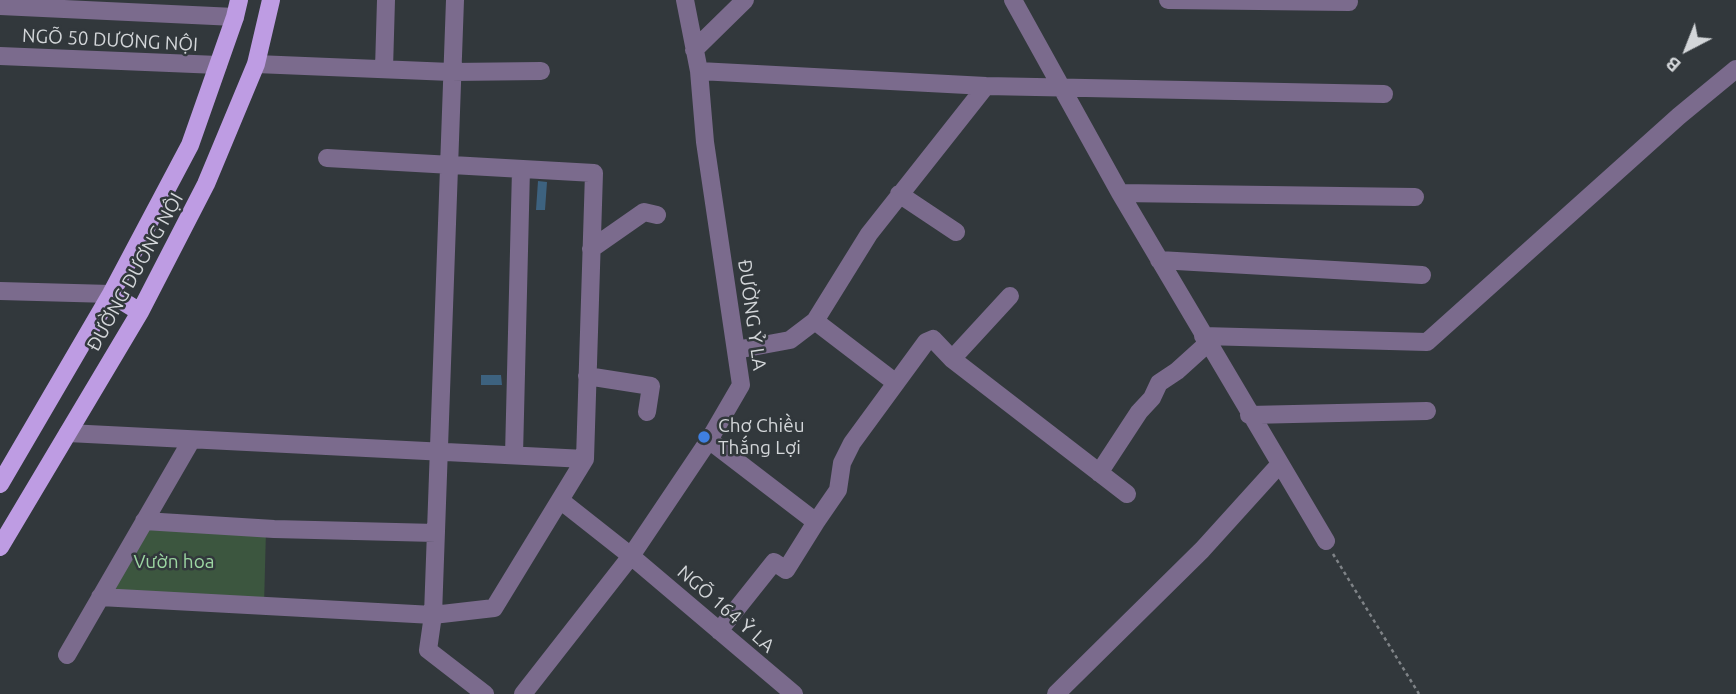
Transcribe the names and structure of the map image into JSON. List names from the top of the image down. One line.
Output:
{"streets":{"main road":["ĐƯỜNG DƯƠNG NỘI"],"street":["NGÕ 50 DƯƠNG NỘI","ĐƯỜNG Ỷ LA","NGÕ 164 Ỷ LA"]},"crossings":[["NGÕ 50 DƯƠNG NỘI","ĐƯỜNG DƯƠNG NỘI"],["ĐƯỜNG Ỷ LA","NGÕ 164 Ỷ LA"]],"parks":["Vườn hoa"],"places":["Chợ Chiều Thắng Lợi"],"north":"bottom left"}
